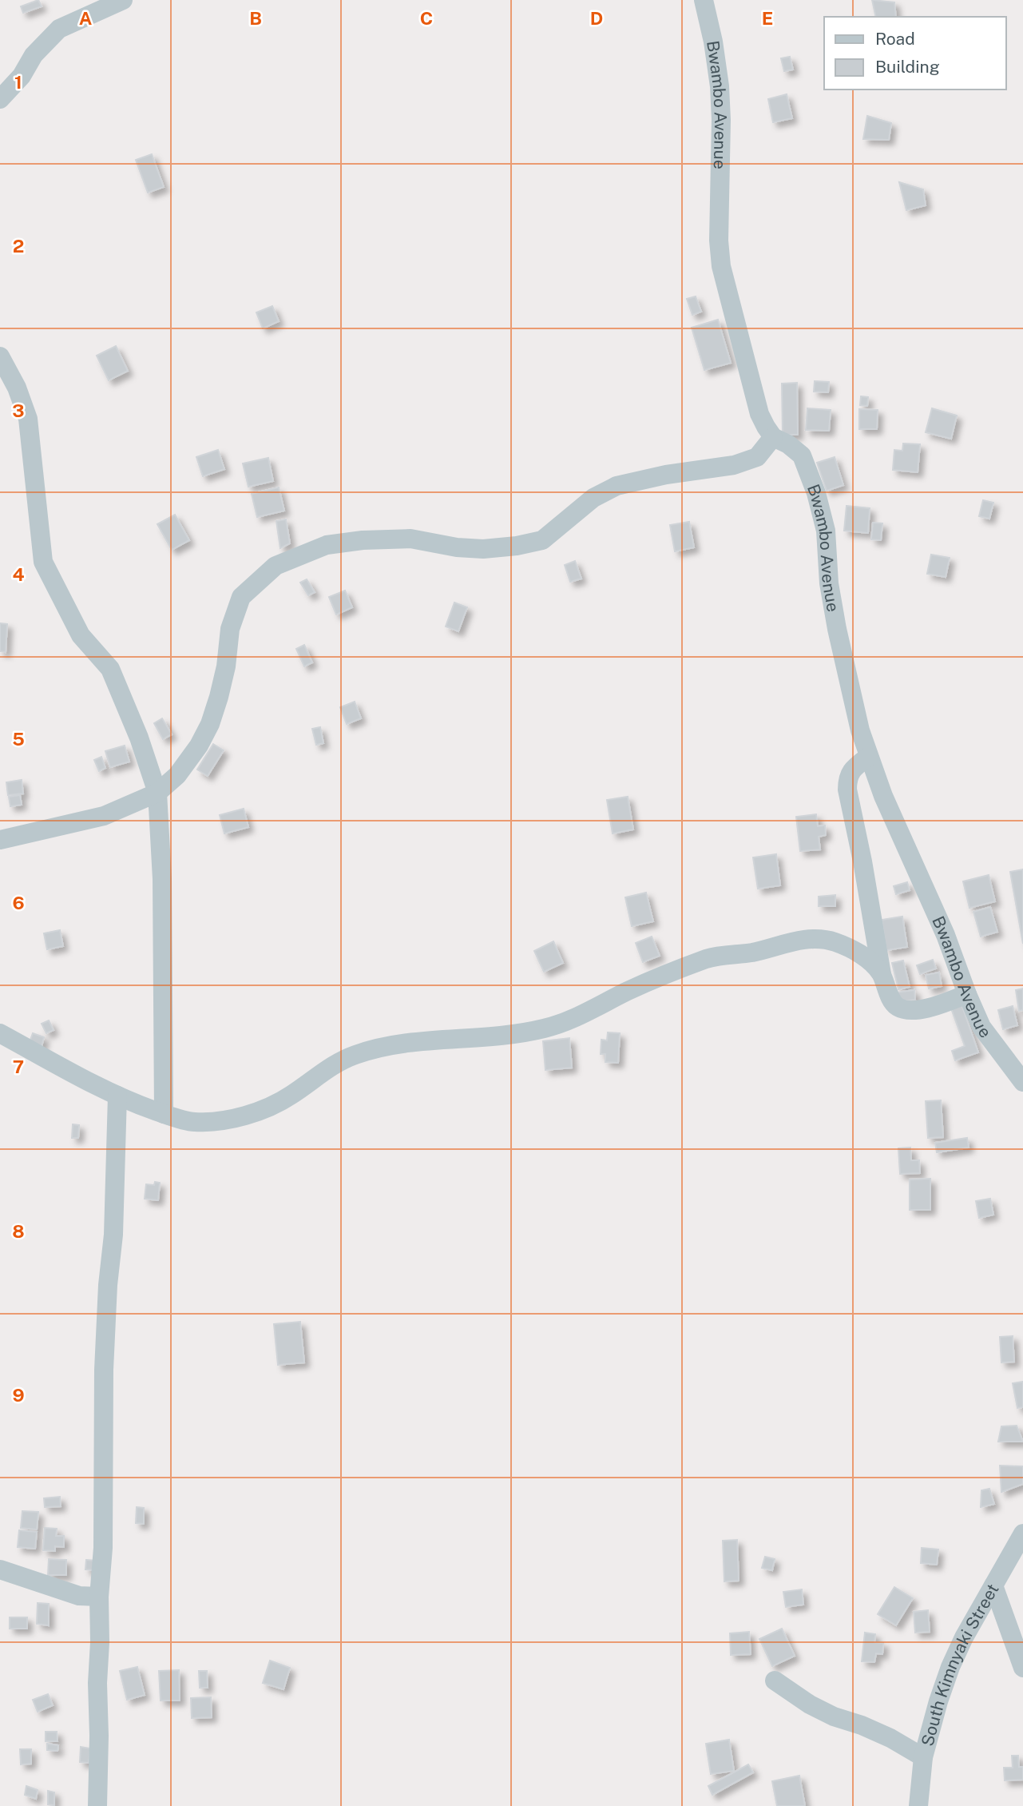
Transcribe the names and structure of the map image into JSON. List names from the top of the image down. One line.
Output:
{"streets":{"street":["Bwambo Avenue","South Kimnyaki Street"]},"legend":["Road","Building"],"grid":{"columns":["A","B","C","D","E"],"rows":["1","2","3","4","5","6","7","8","9"]}}
